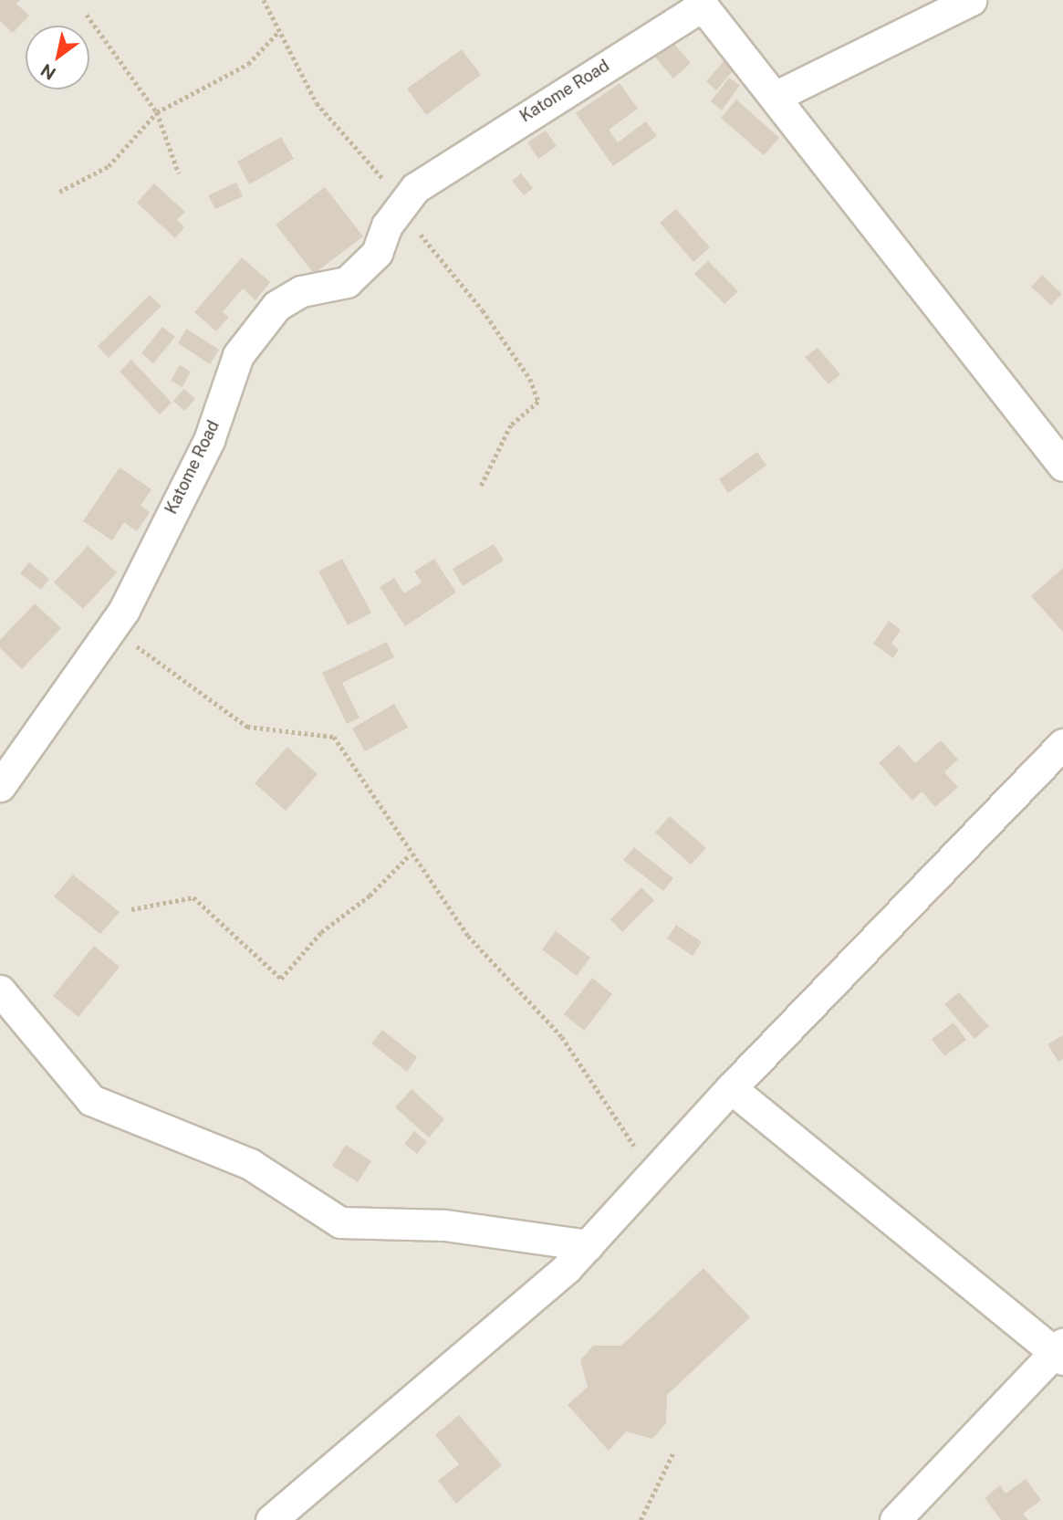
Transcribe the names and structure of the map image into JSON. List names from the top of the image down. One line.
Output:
{"streets":{"street":["Katome Road"]},"north":"bottom left"}
